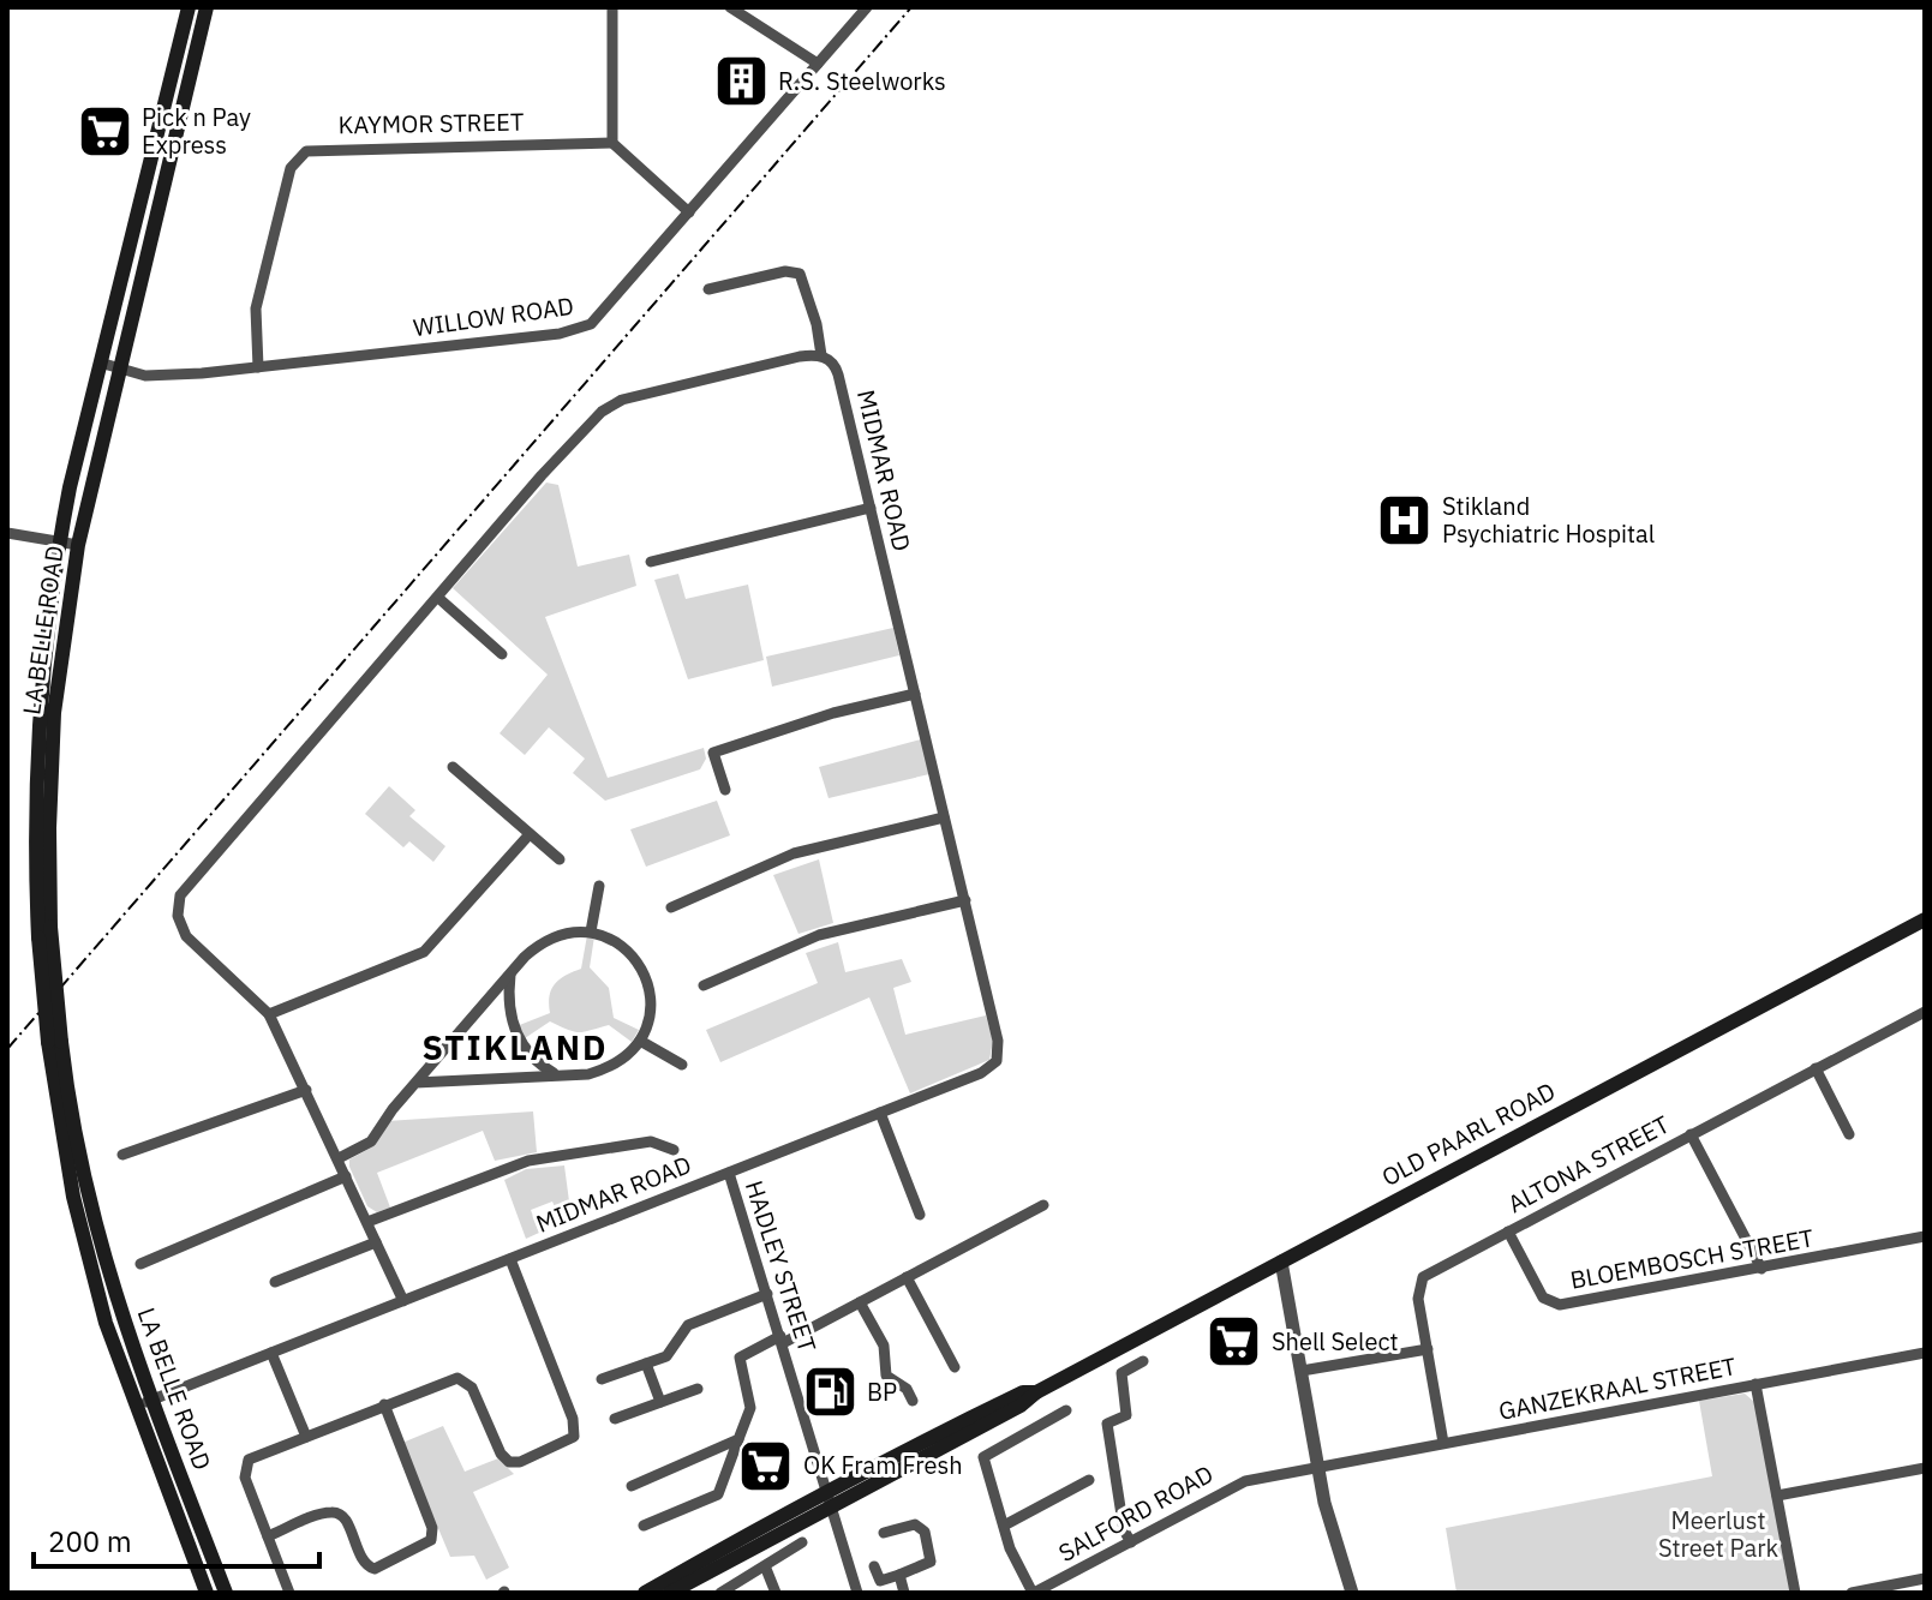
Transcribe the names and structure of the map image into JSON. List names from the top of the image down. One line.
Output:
{"streets":{"main road":["LA BELLE ROAD","OLD PAARL ROAD"],"street":["KAYMOR STREET","WILLOW ROAD","MIDMAR ROAD","ALTONA STREET","BLOEMBOSCH STREET","HADLEY STREET","GANZEKRAAL STREET","SALFORD ROAD"]},"crossings":[["KAYMOR STREET","WILLOW ROAD"],["WILLOW ROAD","LA BELLE ROAD"],["MIDMAR ROAD","LA BELLE ROAD"],["MIDMAR ROAD","HADLEY STREET"],["OLD PAARL ROAD","HADLEY STREET"],["ALTONA STREET","BLOEMBOSCH STREET"],["ALTONA STREET","GANZEKRAAL STREET"],["GANZEKRAAL STREET","SALFORD ROAD"]],"districts":["STIKLAND"],"parks":["Meerlust Street Park"],"places":{"building":["R.S. Steelworks"],"supermarket":["Pick n Pay Express","Shell Select","OK Fram Fresh"],"hospital":["Stikland Psychiatric Hospital"],"fuel station":["BP"]},"scale_bar":"200 m"}
